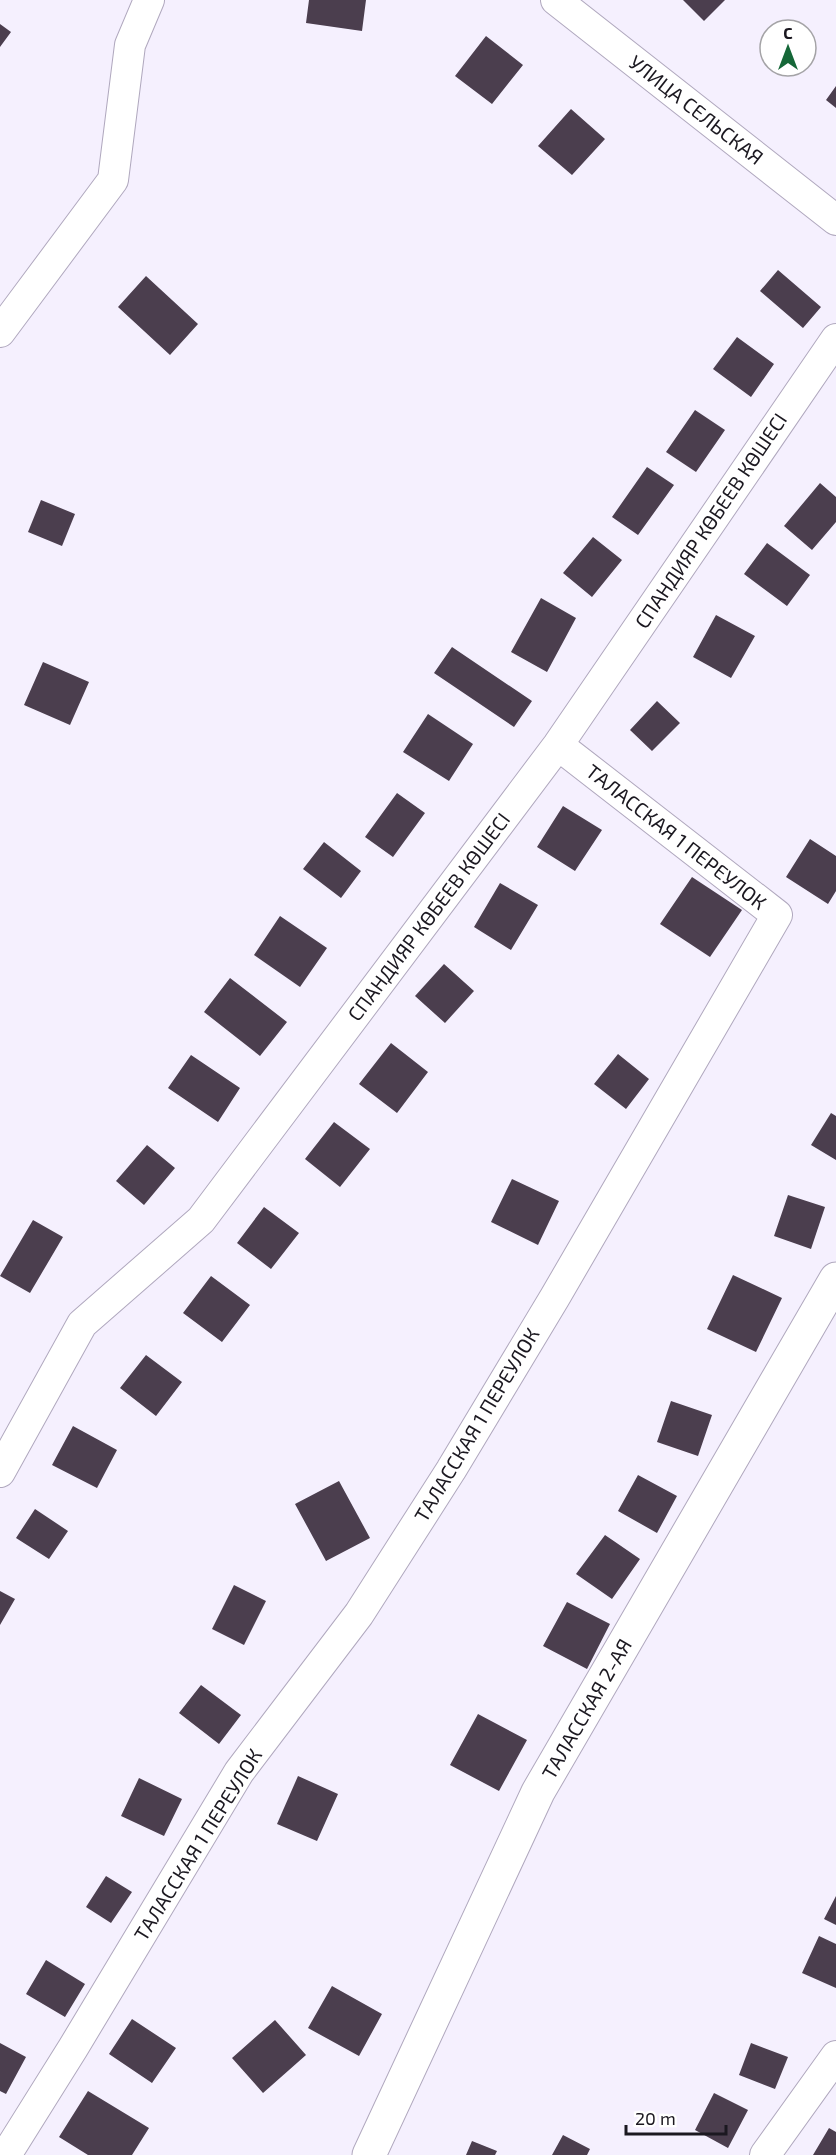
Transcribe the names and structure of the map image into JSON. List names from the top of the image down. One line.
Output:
{"streets":{"street":["УЛИЦА СЕЛЬСКАЯ","СПАНДИЯР КӨБЕЕВ КӨШЕСІ","ТАЛАССКАЯ 1 ПЕРЕУЛОК","ТАЛАССКАЯ 2-АЯ"]},"crossings":[["СПАНДИЯР КӨБЕЕВ КӨШЕСІ","ТАЛАССКАЯ 1 ПЕРЕУЛОК"]],"scale_bar":"20 m","north":"top"}
